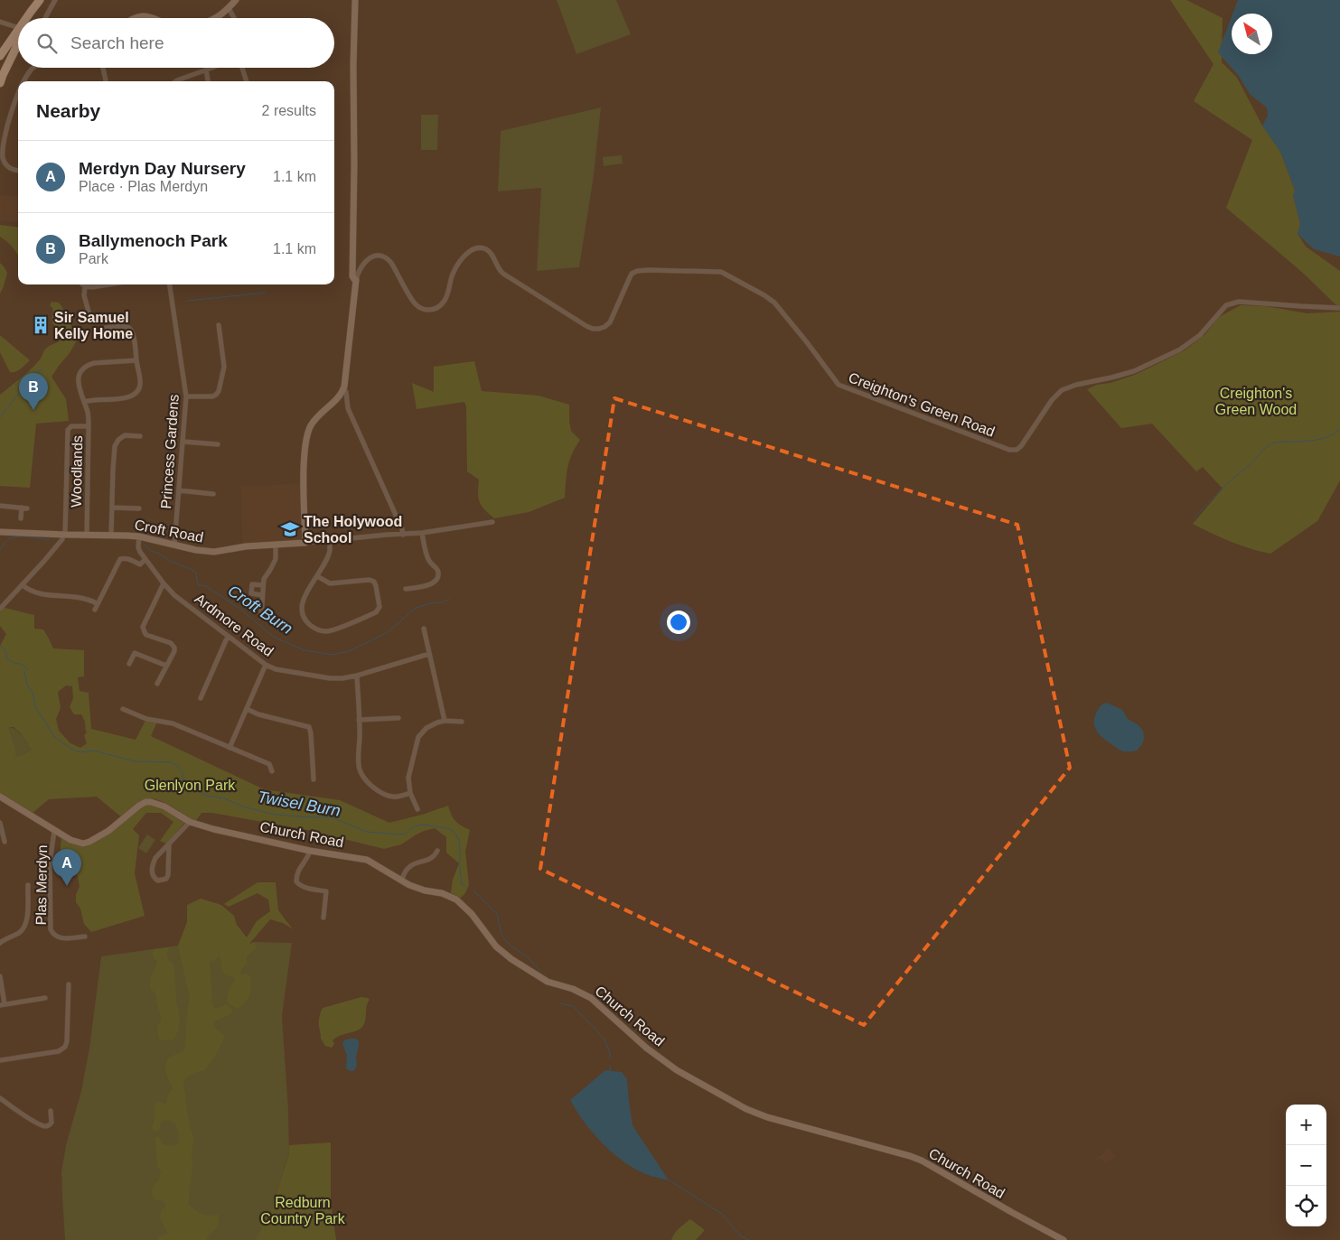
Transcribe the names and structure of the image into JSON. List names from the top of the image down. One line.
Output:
{"streets":{"street":["Creighton's Green Road","Princess Gardens","Woodlands","Croft Road","Ardmore Road","Church Road","Plas Merdyn"]},"crossings":[["Princess Gardens","Croft Road"],["Woodlands","Croft Road"],["Croft Road","Ardmore Road"],["Church Road","Plas Merdyn"]],"water":["Croft Burn","Twisel Burn"],"parks":["Creighton's Green Wood","Glenlyon Park","Redburn Country Park"],"places":{"building":["Sir Samuel Kelly Home"],"school or university":["The Holywood School"]},"north":"top left","page":{"search":"Search here","heading":["Nearby","2 results"],"list":[{"mark":"A","name":"Merdyn Day Nursery","note":"Place · Plas Merdyn","value":"1.1 km"},{"mark":"B","name":"Ballymenoch Park","note":"Park","value":"1.1 km"}],"pins":["B","A"],"map_buttons":["+","−"]}}
